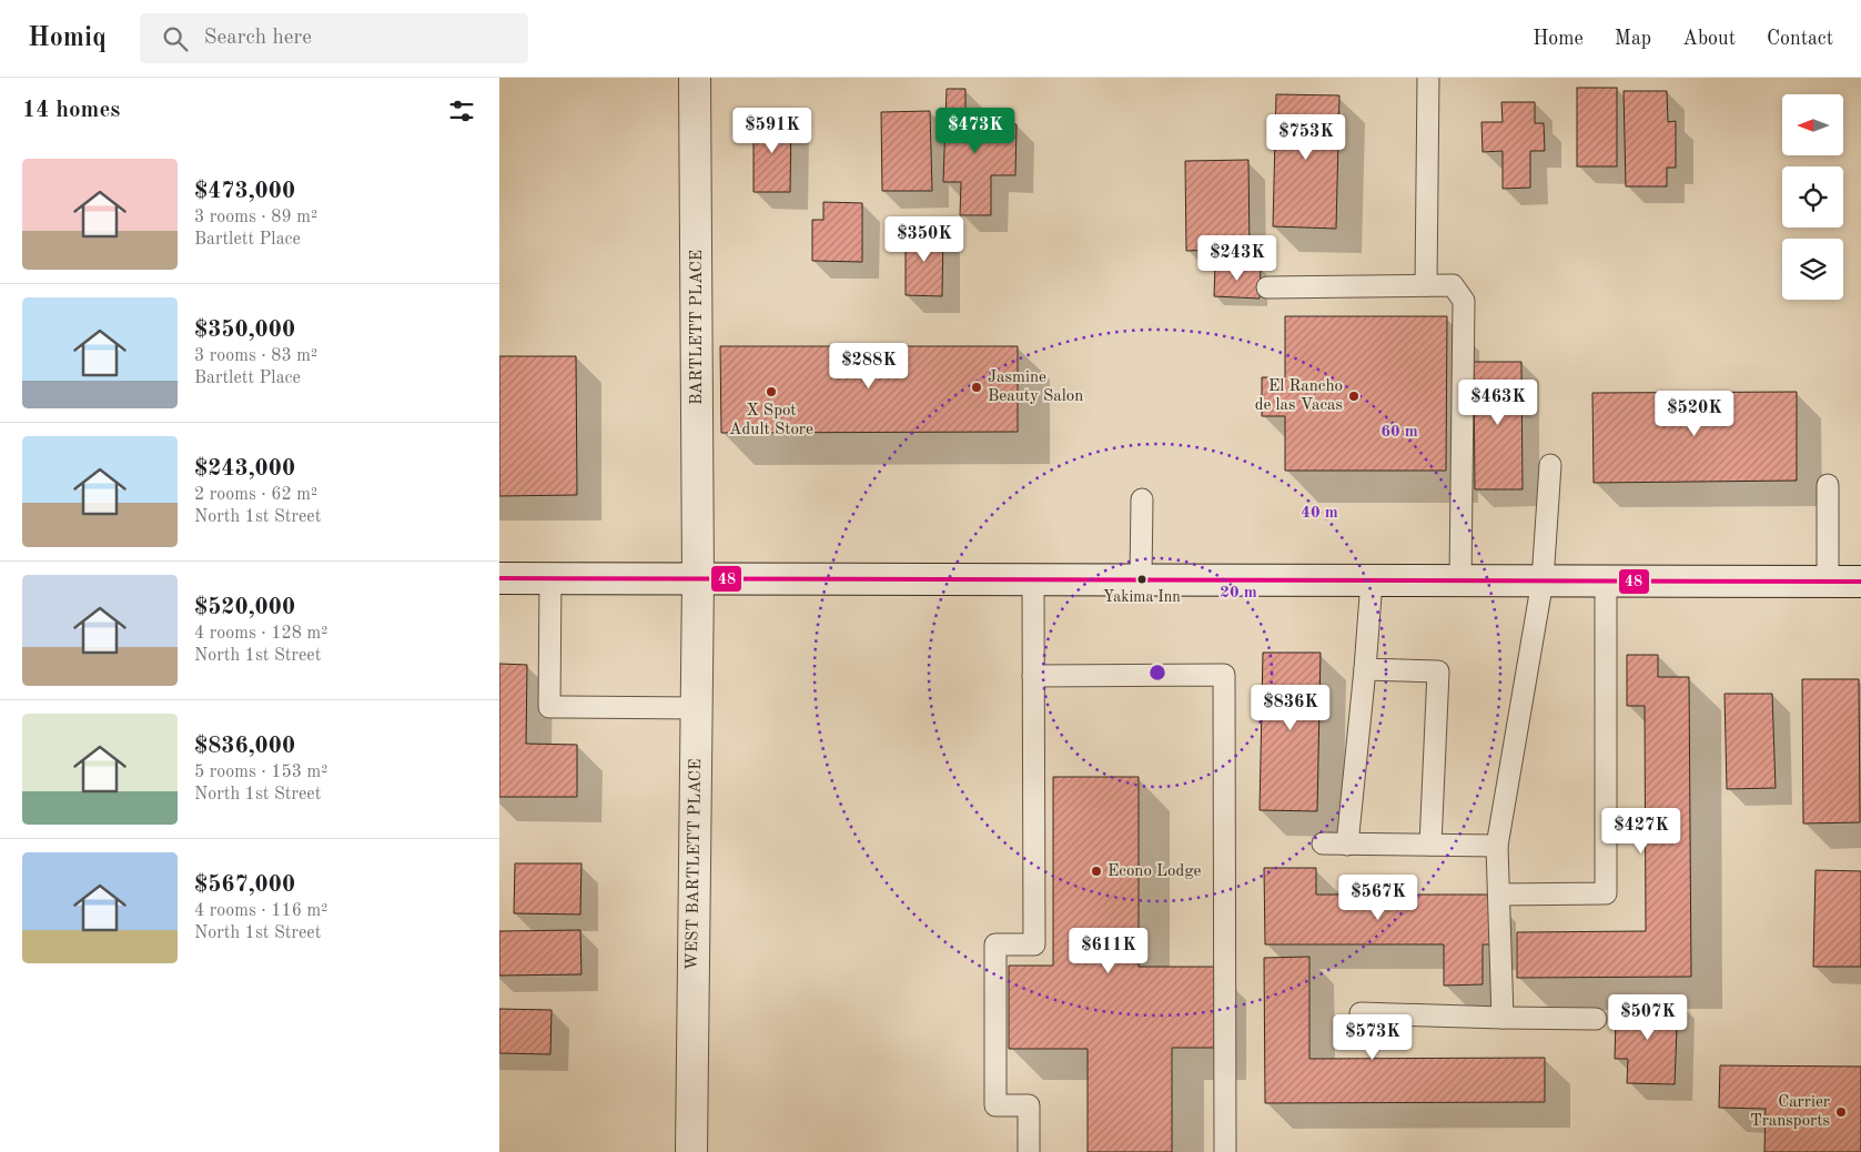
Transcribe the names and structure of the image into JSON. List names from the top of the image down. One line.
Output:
{"streets":{"main road":["BARTLETT PLACE","WEST BARTLETT PLACE"]},"crossings":[["BARTLETT PLACE","WEST BARTLETT PLACE"]],"places":["Jasmine Beauty Salon","X Spot Adult Store","El Rancho de las Vacas","Yakima Inn","Econo Lodge","Carrier Transports"],"lines":["transit line 48"],"north":"left","page":{"header":"Homiq","search":"Search here","nav":["Home","Map","About","Contact"],"heading":"14 homes","price":["$591K","$473K","$753K","$350K","$243K","$288K","$463K","$520K","$836K","$427K","$567K","$611K","$507K","$573K"],"list":[{"name":"$473,000","note":"3 rooms · 89 m² · Bartlett Place"},{"name":"$350,000","note":"3 rooms · 83 m² · Bartlett Place"},{"name":"$243,000","note":"2 rooms · 62 m² · North 1st Street"},{"name":"$520,000","note":"4 rooms · 128 m² · North 1st Street"},{"name":"$836,000","note":"5 rooms · 153 m² · North 1st Street"},{"name":"$567,000","note":"4 rooms · 116 m² · North 1st Street"}]},"rings":["60 m","40 m","20 m"]}
